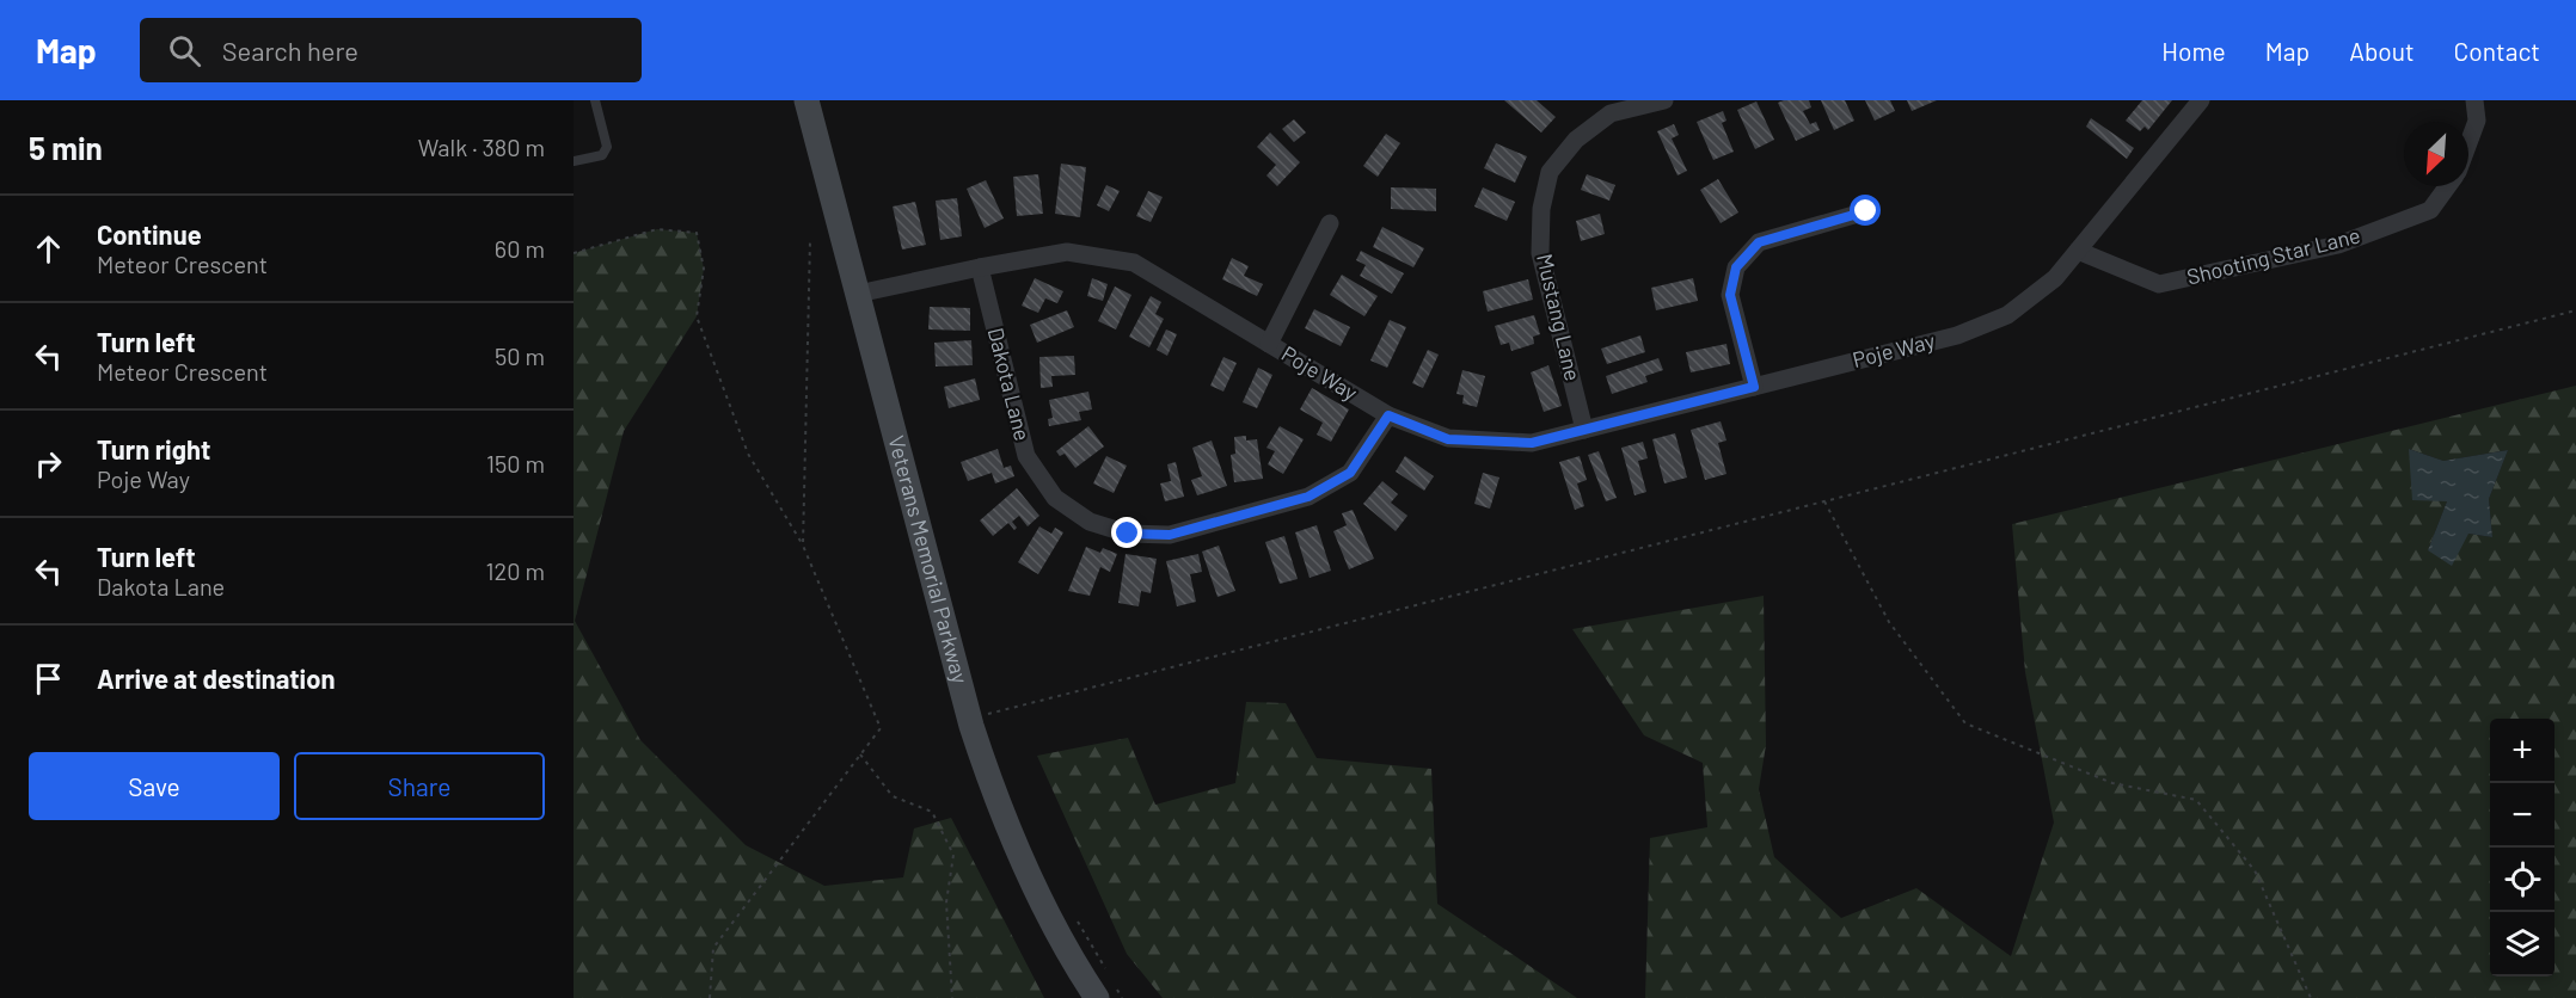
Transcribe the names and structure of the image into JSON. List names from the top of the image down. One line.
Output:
{"streets":{"main road":["Veterans Memorial Parkway"],"street":["Shooting Star Lane","Mustang Lane","Poje Way","Dakota Lane"]},"crossings":[["Shooting Star Lane","Poje Way"],["Mustang Lane","Poje Way"],["Poje Way","Dakota Lane"],["Poje Way","Veterans Memorial Parkway"]],"north":"bottom left","page":{"header":"Map","search":"Search here","nav":["Home","Map","About","Contact"],"heading":["5 min","Walk · 380 m"],"list":[["Continue","Meteor Crescent","60 m"],["Turn left","Meteor Crescent","50 m"],["Turn right","Poje Way","150 m"],["Turn left","Dakota Lane","120 m"],"Arrive at destination"],"map_buttons":["+","−"],"buttons":["Save","Share"]}}
